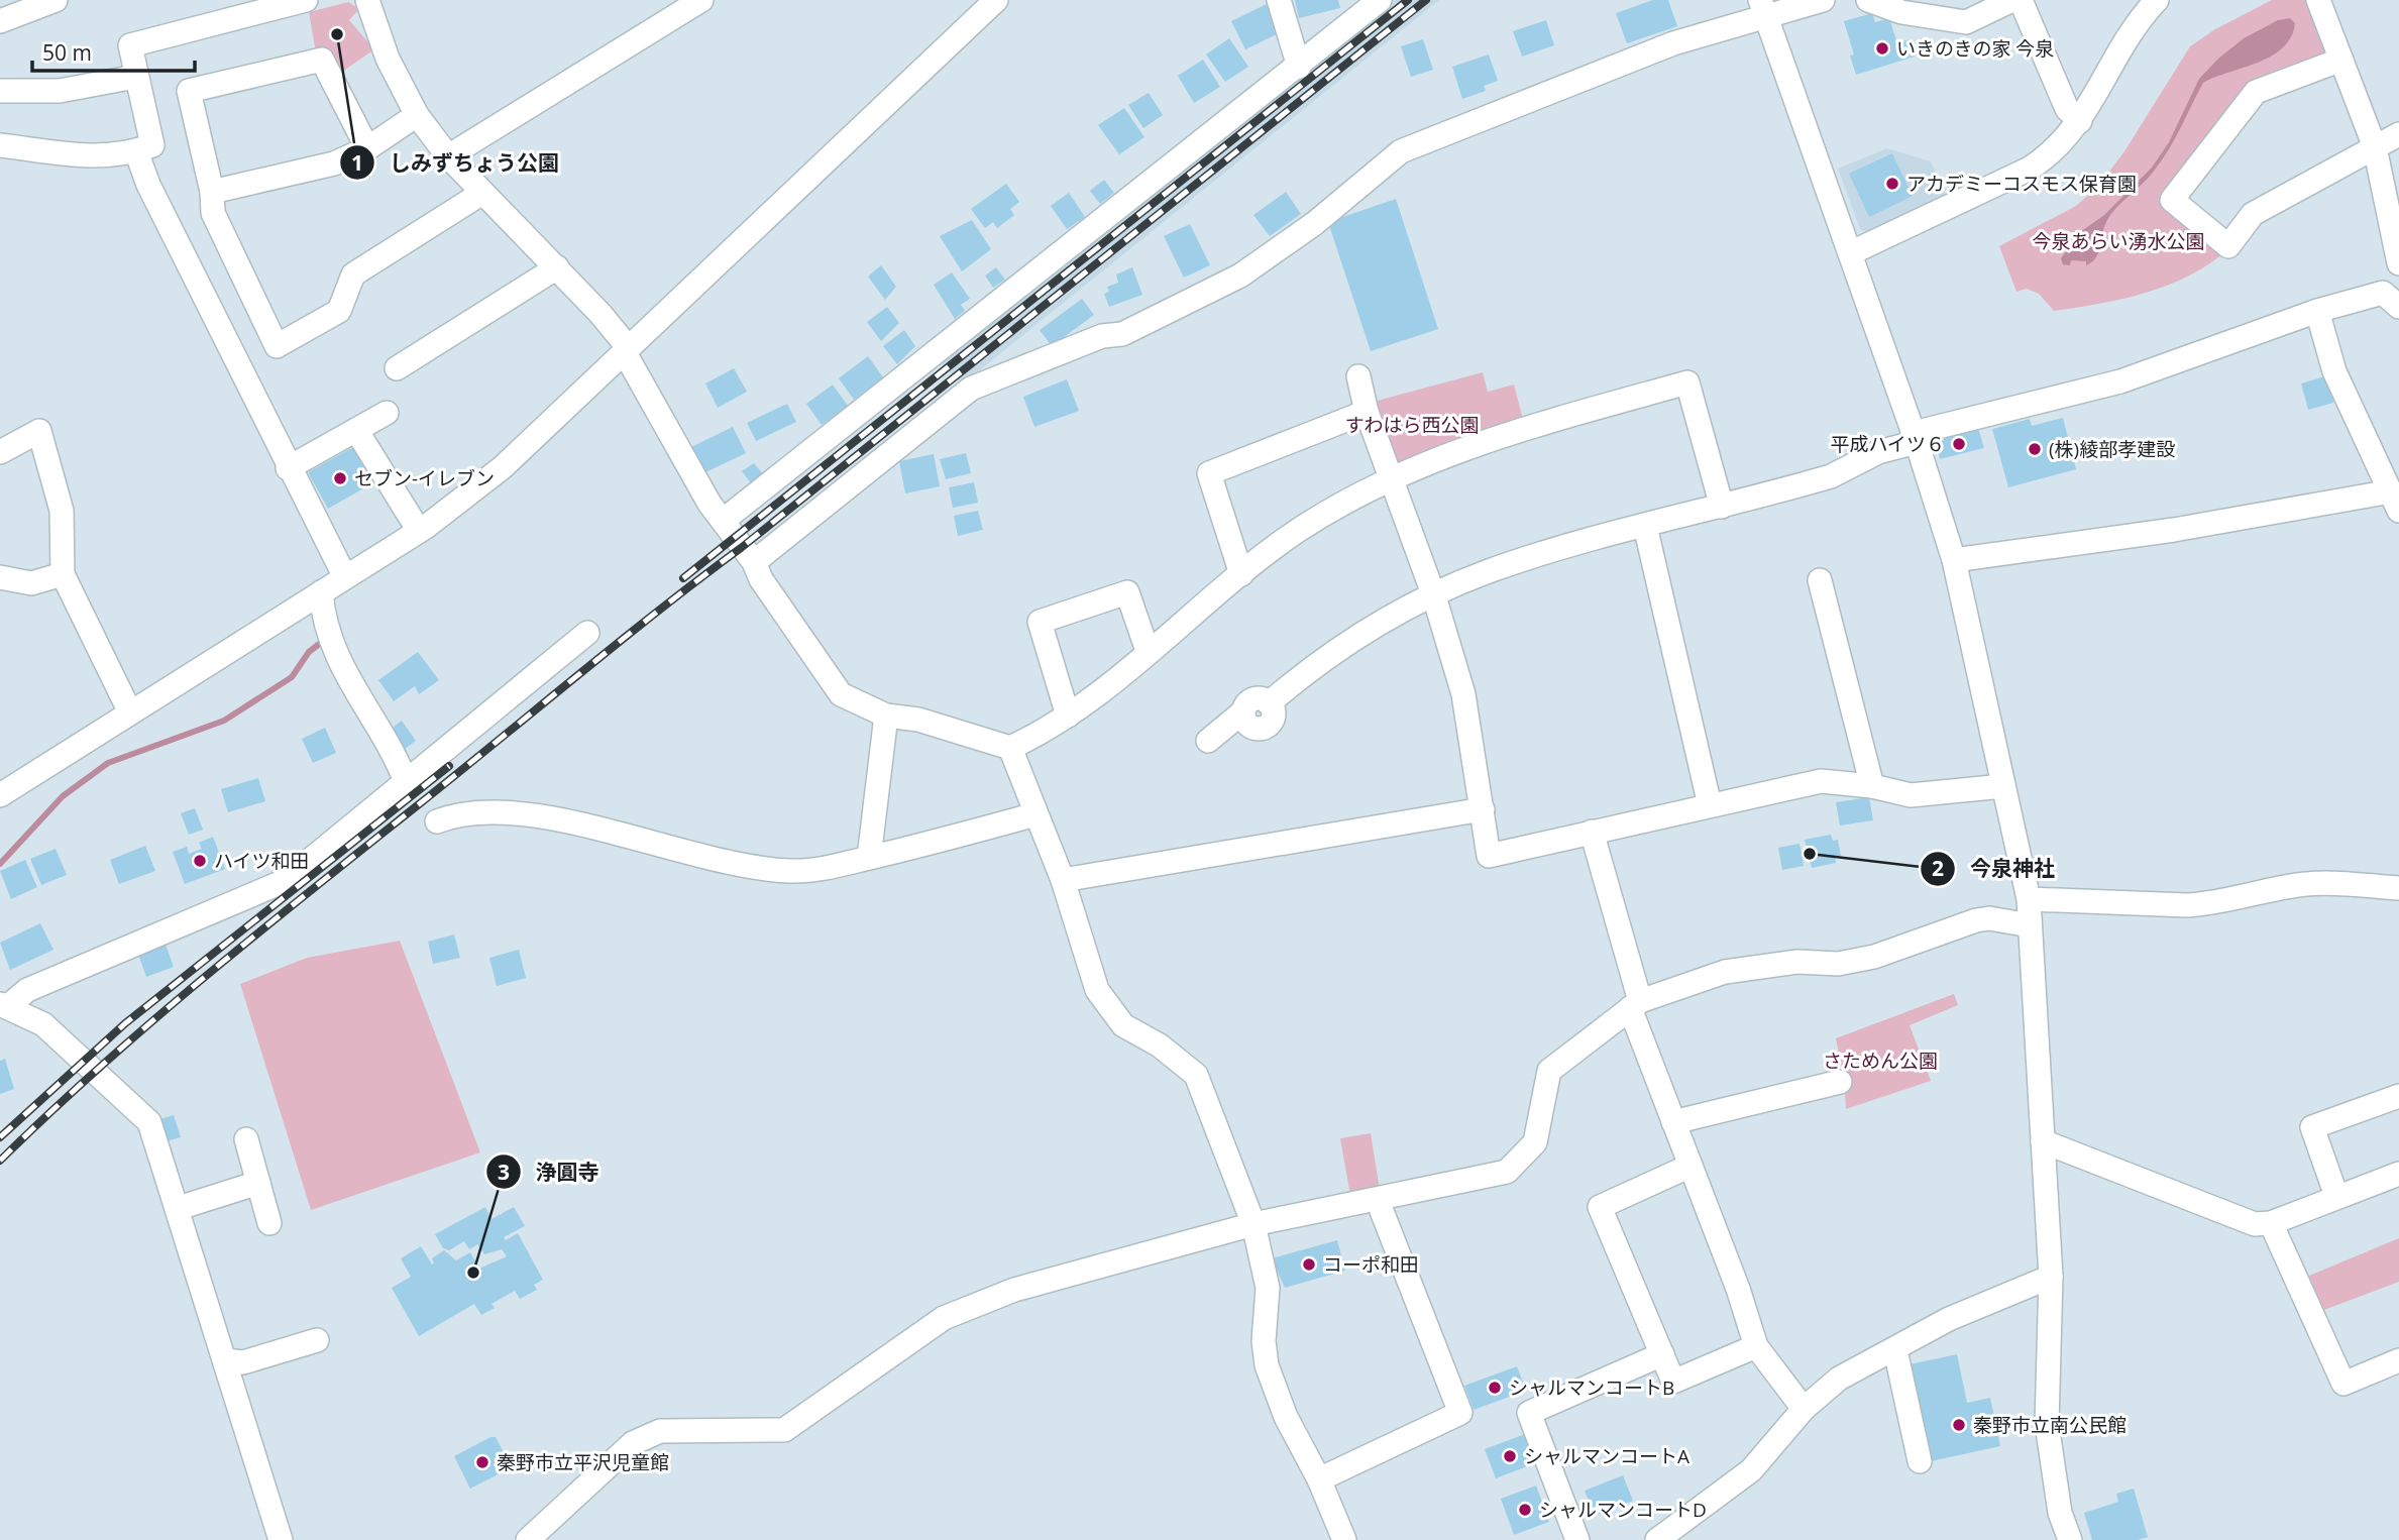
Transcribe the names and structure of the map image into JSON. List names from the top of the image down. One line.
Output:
{"parks":["今泉あらい湧水公園","すわはら西公園","さためん公園"],"places":["しみずちょう公園","いきのきの家 今泉","アカデミーコスモス保育園","平成ハイツ６","(株)綾部孝建設","セブン-イレブン","今泉神社","ハイツ和田","コーポ和田","浄圓寺","シャルマンコートB","秦野市立南公民館","シャルマンコートA","秦野市立平沢児童館","シャルマンコートD"],"scale_bar":"50 m"}
